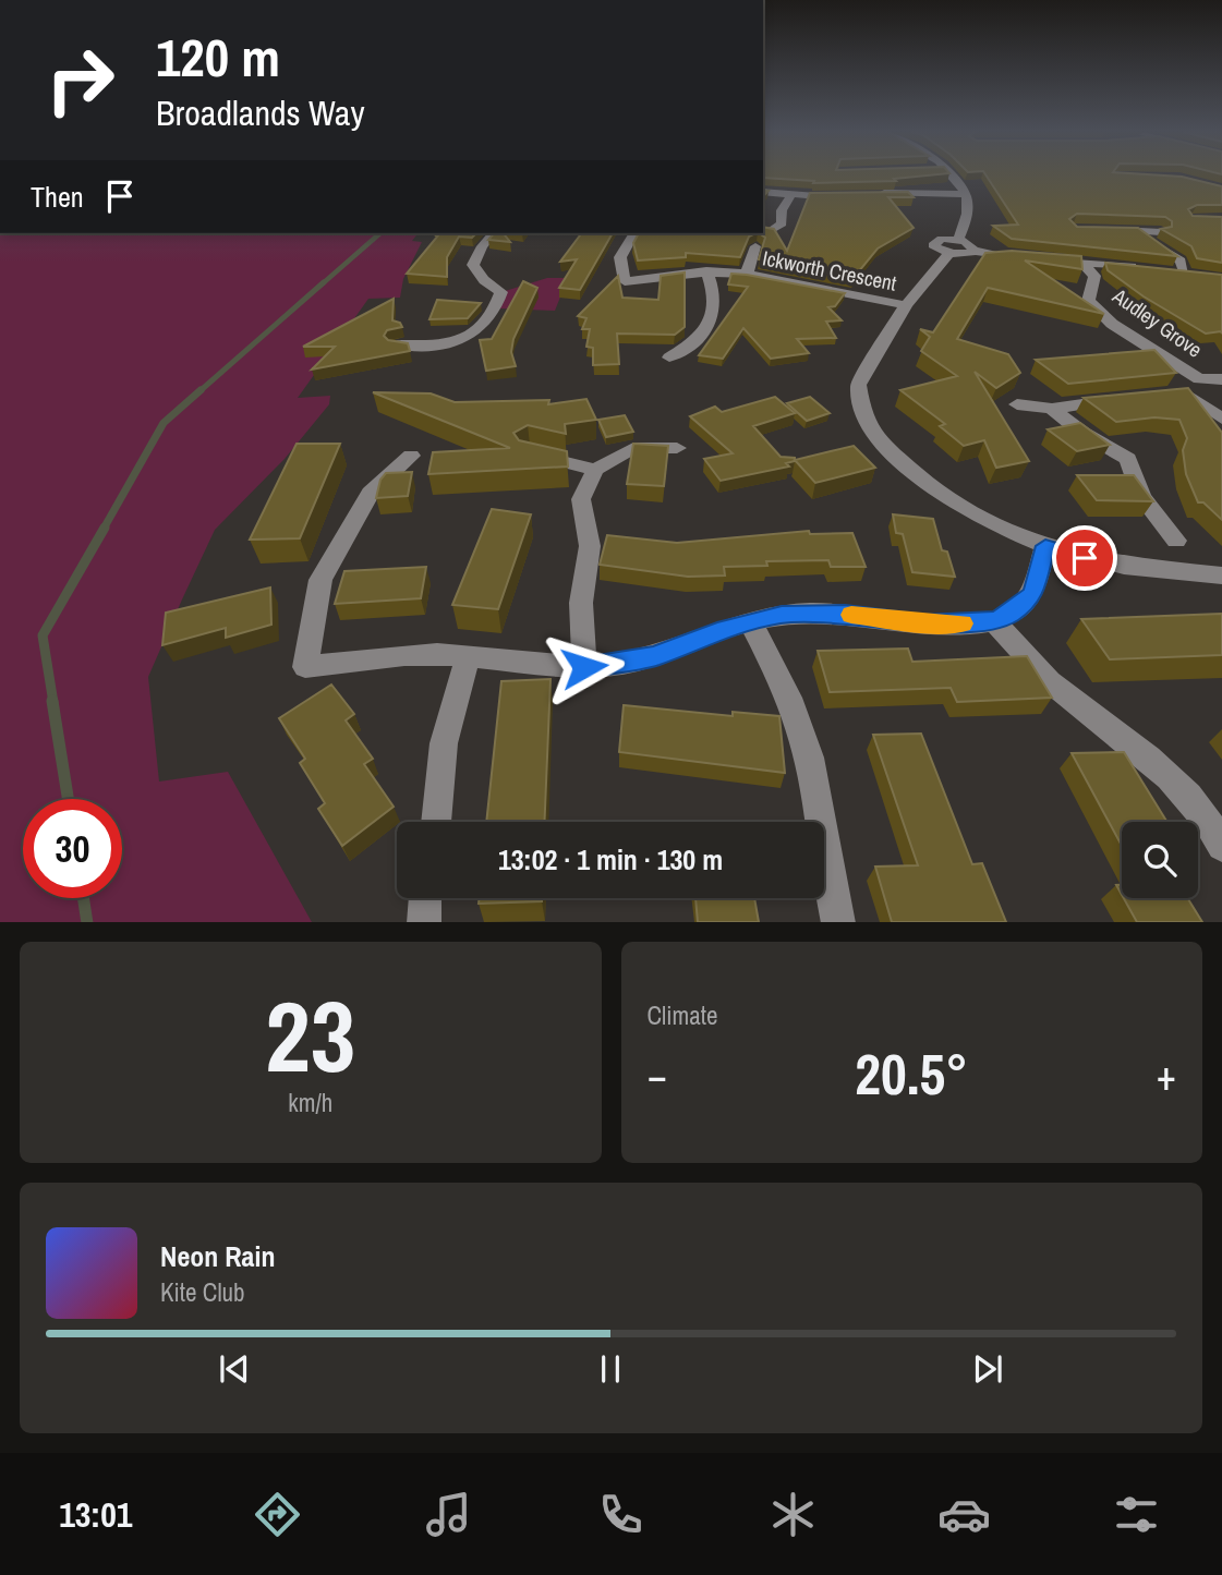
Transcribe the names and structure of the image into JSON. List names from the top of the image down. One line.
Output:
{"streets":{"street":["Ickworth Crescent","Audley Grove"]},"page":{"turn":["120 m","Broadlands Way"],"then":"Then","limit":"30","trip":"13:02 · 1 min · 130 m","tile":[["23","km/h"],"Climate"],"heat":["−","20.5°","+"],"song":["Neon Rain","Kite Club"],"tabs":"13:01"}}
